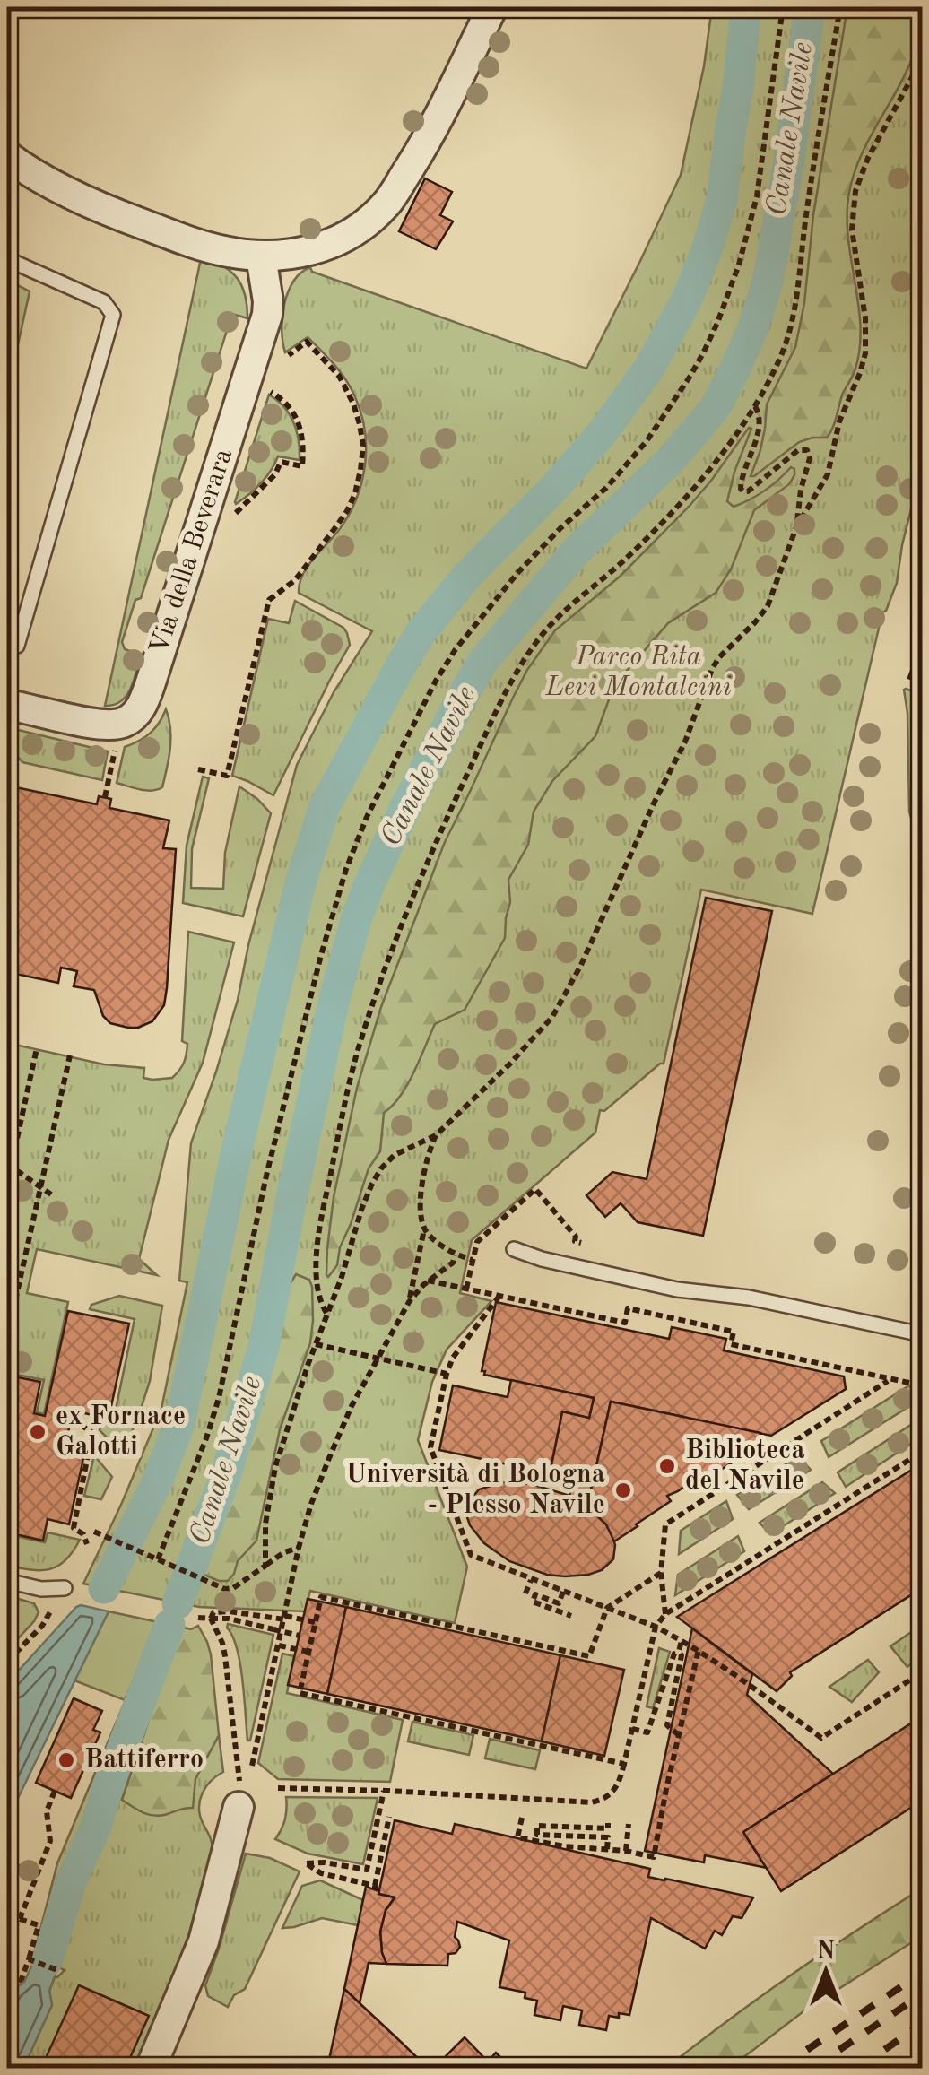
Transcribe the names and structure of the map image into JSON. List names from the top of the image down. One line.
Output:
{"streets":{"street":["Via della Beverara"]},"water":["Canale Navile"],"parks":["Parco Rita Levi Montalcini"],"places":["ex Fornace Galotti","Biblioteca del Navile","Università di Bologna - Plesso Navile","Battiferro"],"north":"top"}
